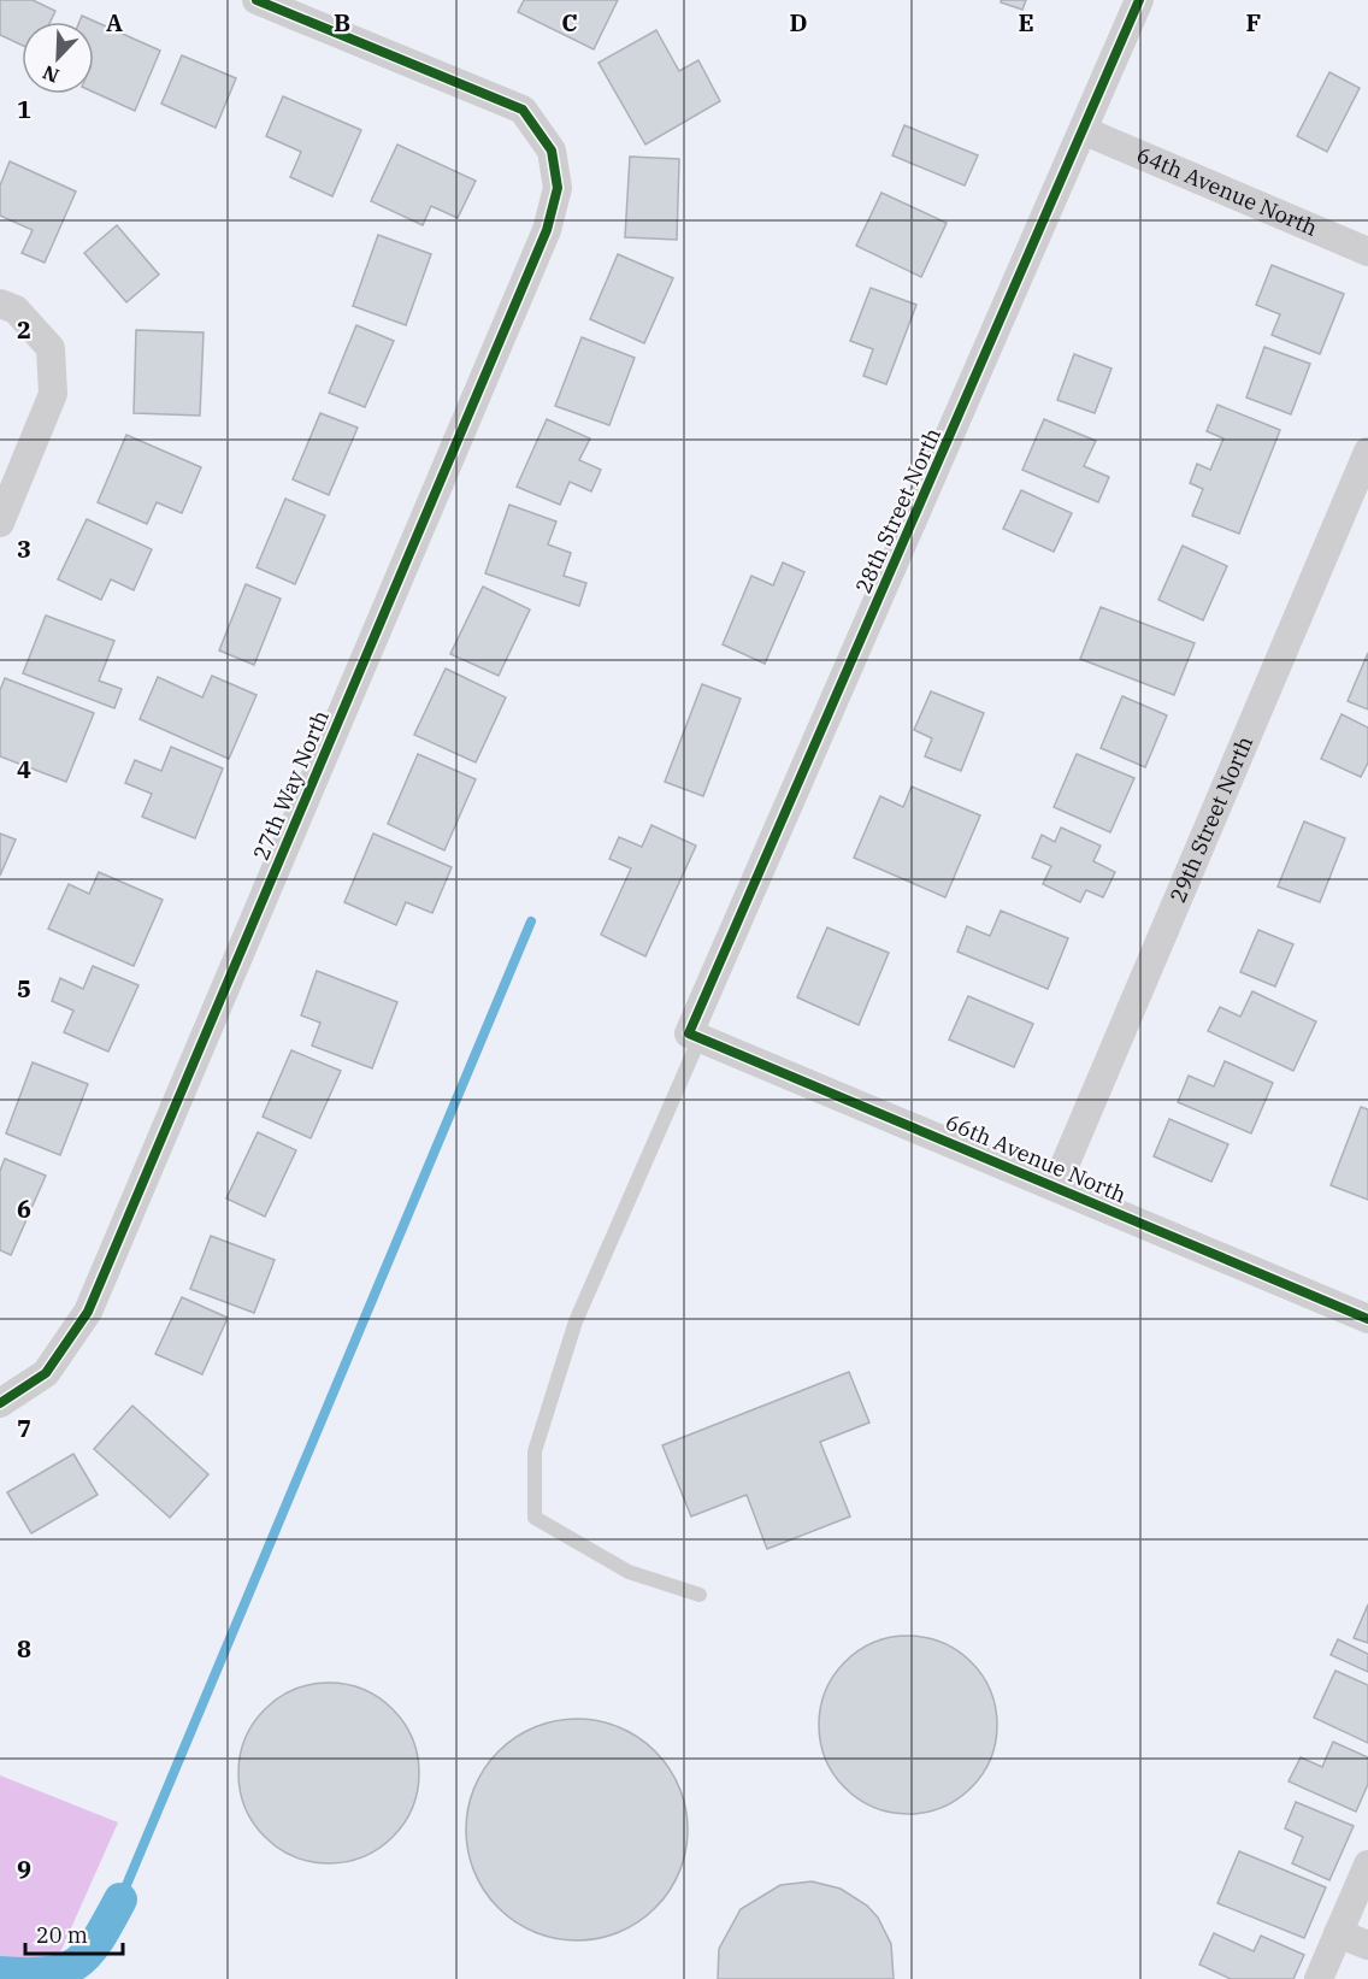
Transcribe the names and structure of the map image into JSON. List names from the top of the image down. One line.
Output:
{"streets":{"street":["64th Avenue North","28th Street North","27th Way North","29th Street North","66th Avenue North"]},"crossings":[["64th Avenue North","28th Street North"],["28th Street North","66th Avenue North"],["29th Street North","66th Avenue North"]],"scale_bar":"20 m","north":"bottom left","grid":{"columns":["A","B","C","D","E","F"],"rows":["1","2","3","4","5","6","7","8","9"]}}
